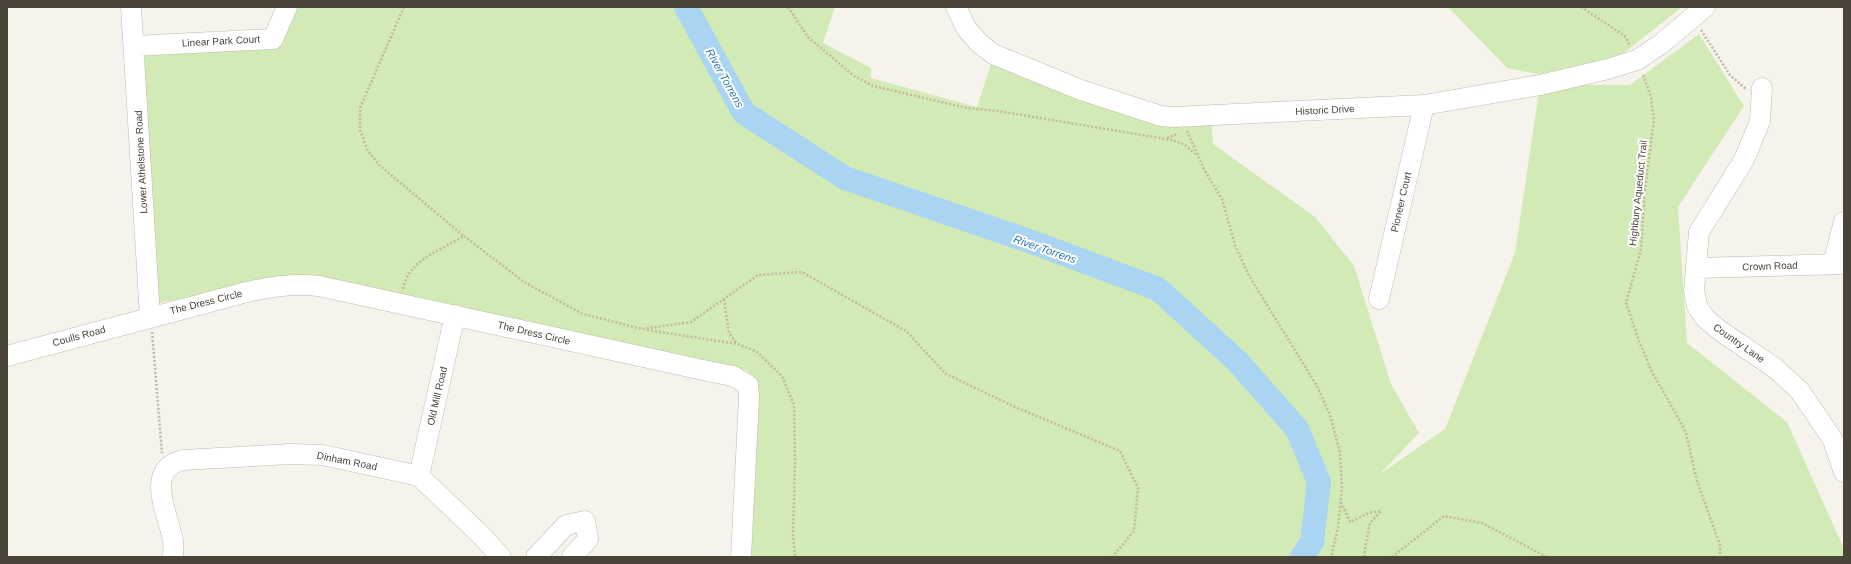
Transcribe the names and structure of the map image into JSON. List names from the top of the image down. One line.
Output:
{"streets":{"street":["Linear Park Court","Historic Drive","Lower Athelstone Road","Pioneer Court","Crown Road","The Dress Circle","Coulls Road","Country Lane","Old Mill Road","Dinham Road"],"path":["Highbury Aqueduct Trail"]},"crossings":[["Linear Park Court","Lower Athelstone Road"],["Historic Drive","Highbury Aqueduct Trail"],["Historic Drive","Pioneer Court"],["Lower Athelstone Road","The Dress Circle"],["Lower Athelstone Road","Coulls Road"],["Crown Road","Country Lane"],["The Dress Circle","Coulls Road"],["The Dress Circle","Old Mill Road"],["Old Mill Road","Dinham Road"]],"water":["River Torrens"]}
